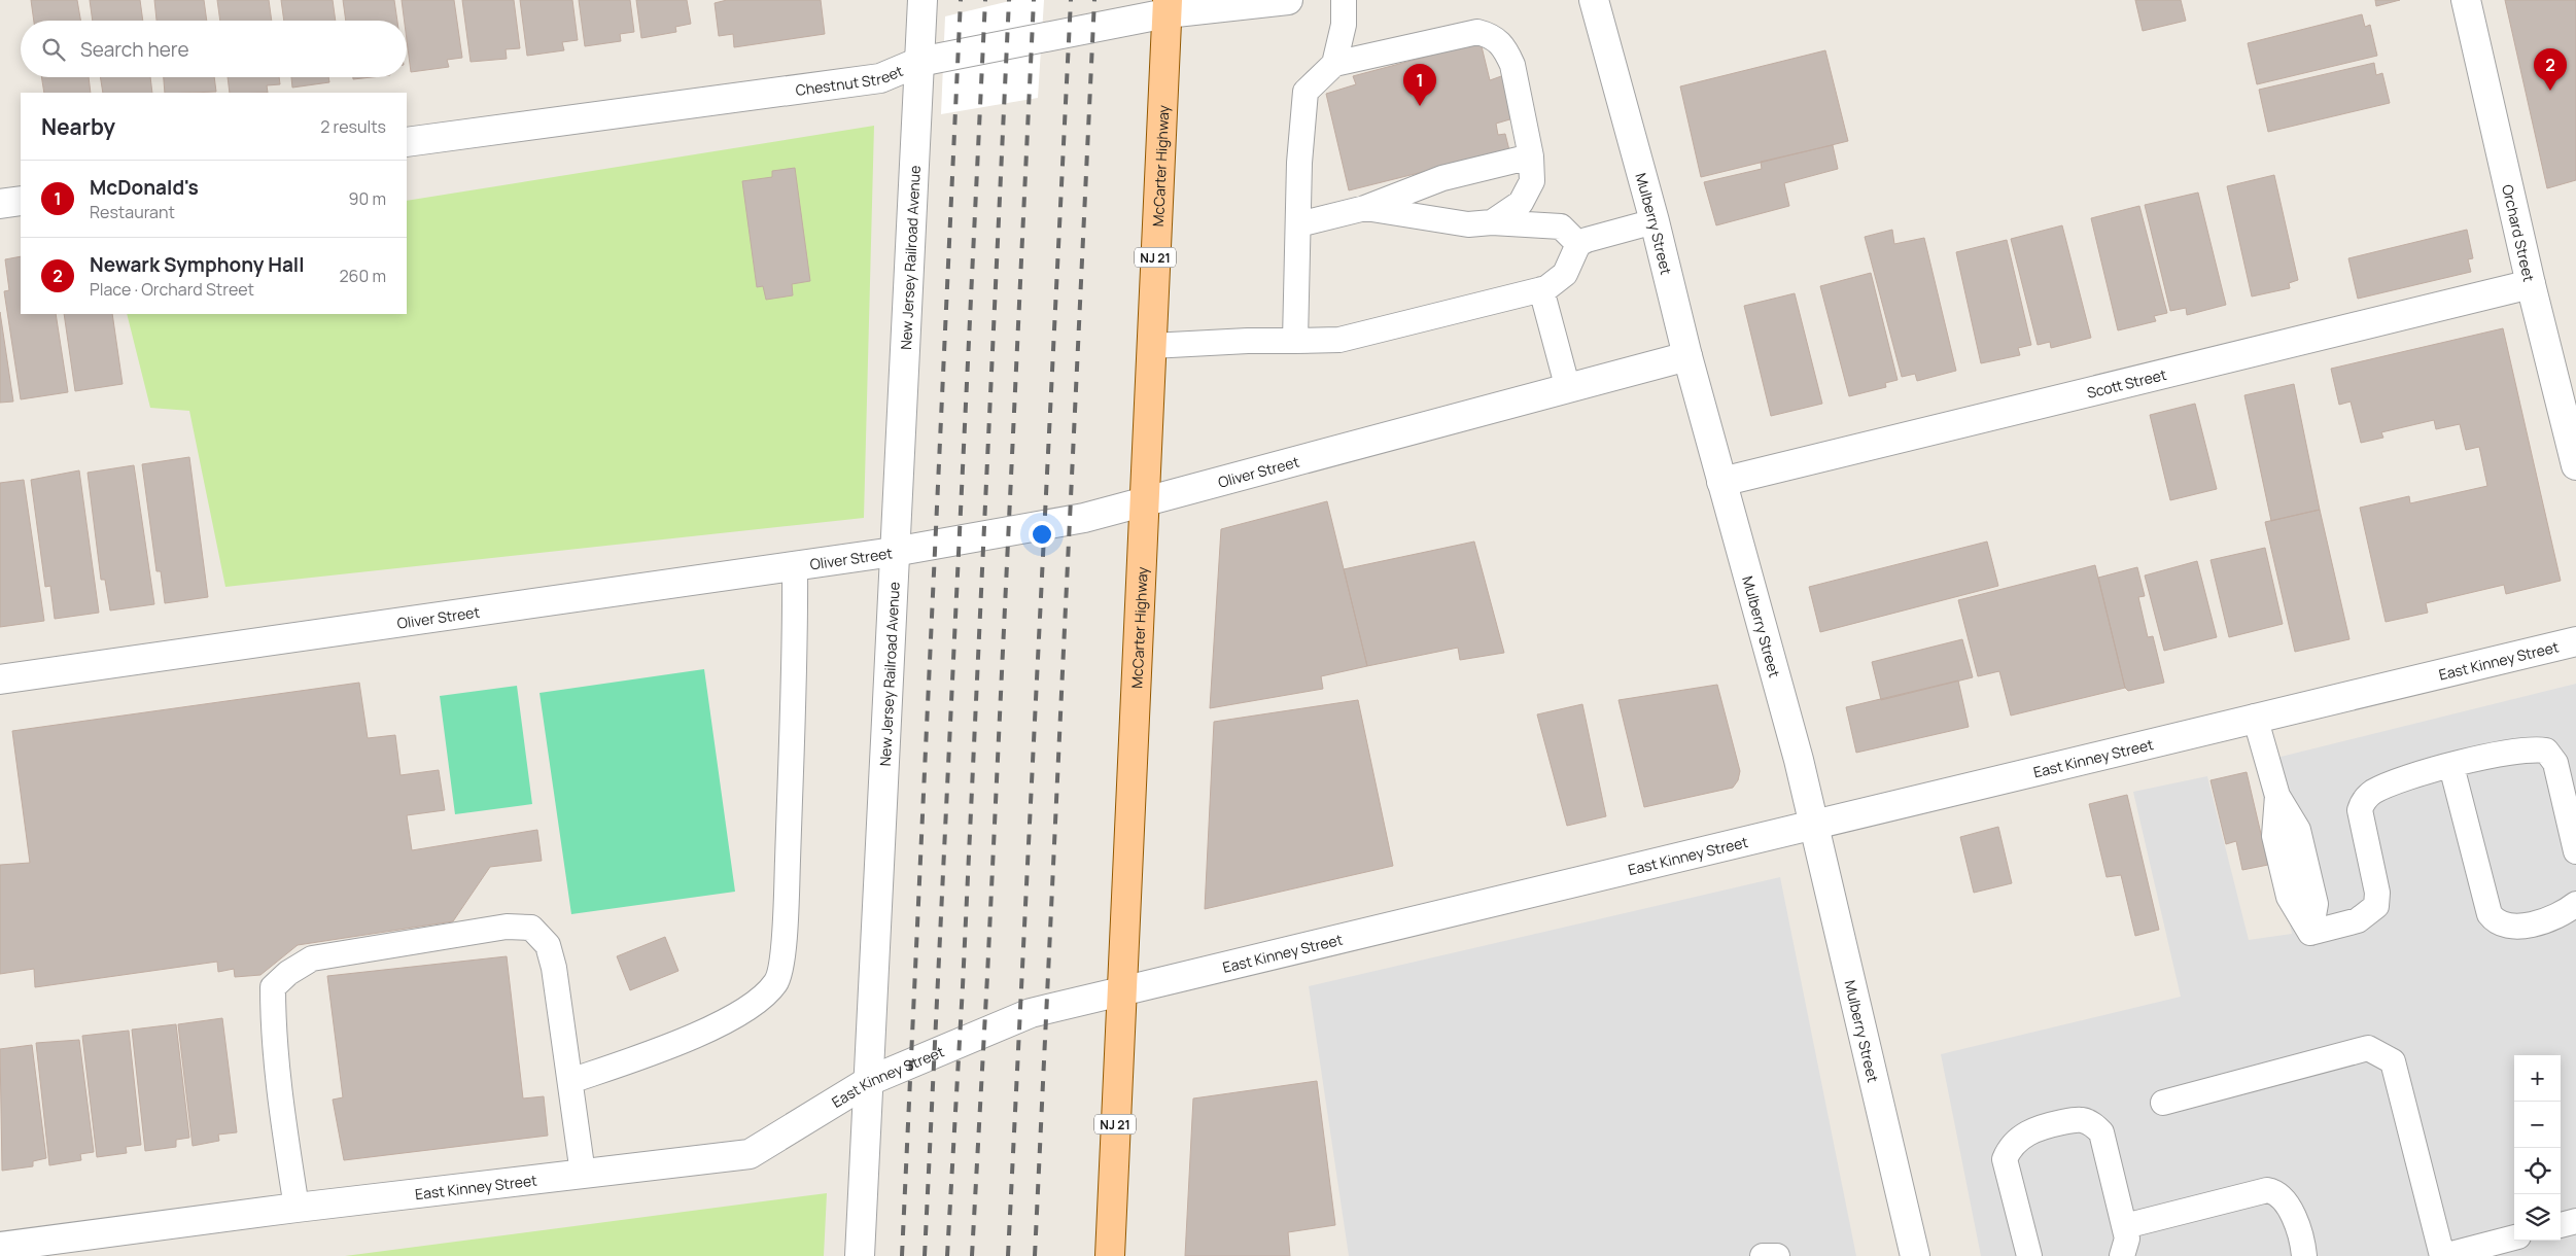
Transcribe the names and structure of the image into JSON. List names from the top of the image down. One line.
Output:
{"streets":{"main road":["McCarter Highway","NJ 21"],"street":["Chestnut Street","Mulberry Street","Orchard Street","New Jersey Railroad Avenue","Scott Street","Oliver Street","East Kinney Street"]},"crossings":[["Chestnut Street","McCarter Highway"],["Chestnut Street","New Jersey Railroad Avenue"],["McCarter Highway","Oliver Street"],["McCarter Highway","East Kinney Street"],["Mulberry Street","Scott Street"],["Mulberry Street","Oliver Street"],["Mulberry Street","East Kinney Street"],["Orchard Street","Scott Street"],["New Jersey Railroad Avenue","Oliver Street"],["New Jersey Railroad Avenue","East Kinney Street"]],"page":{"search":"Search here","pins":["2","1"],"heading":["Nearby","2 results"],"list":[{"mark":"1","name":"McDonald's","note":"Restaurant","value":"90 m"},{"mark":"2","name":"Newark Symphony Hall","note":"Place · Orchard Street","value":"260 m"}],"map_buttons":["+","−"]}}
